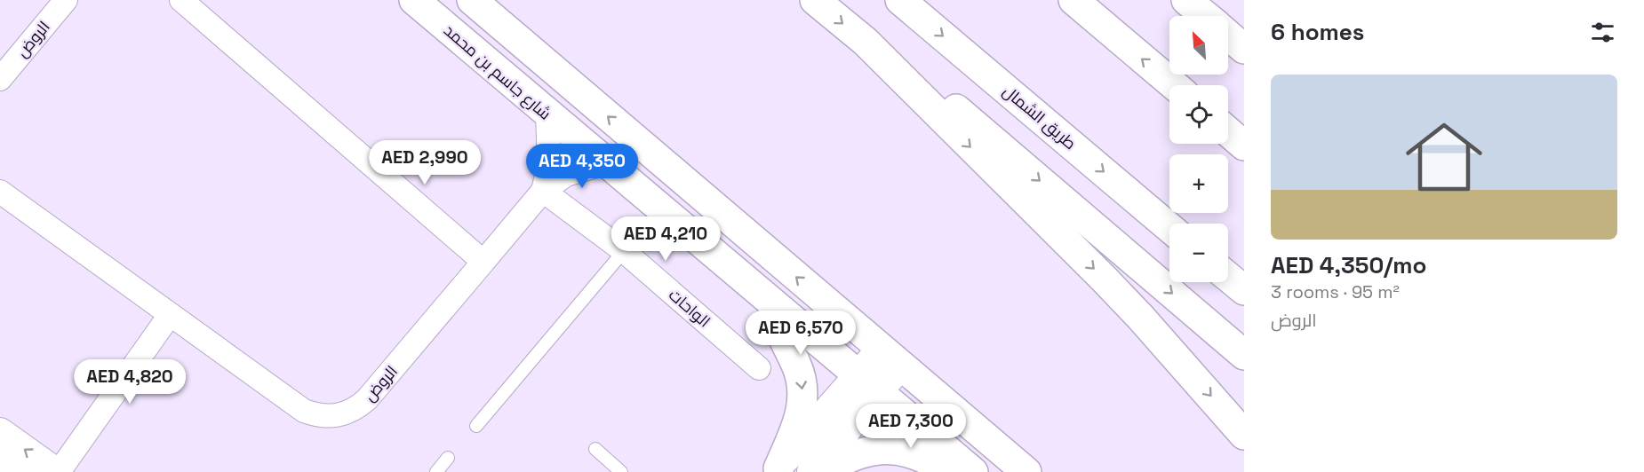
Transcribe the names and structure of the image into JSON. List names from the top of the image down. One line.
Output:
{"streets":{"main road":["شارع جاسم بن محمد","طريق الشمال"],"street":["الروض","الواحات"]},"crossings":[["الروض","شارع جاسم بن محمد"],["الروض","الواحات"]],"north":"top left","page":{"heading":"6 homes","map_buttons":["+","−"],"list":[{"name":"AED 4,350/mo","note":"3 rooms · 95 m² · الروض"}],"price":["AED 2,990","AED 4,350","AED 4,210","AED 6,570","AED 4,820","AED 7,300"]}}
